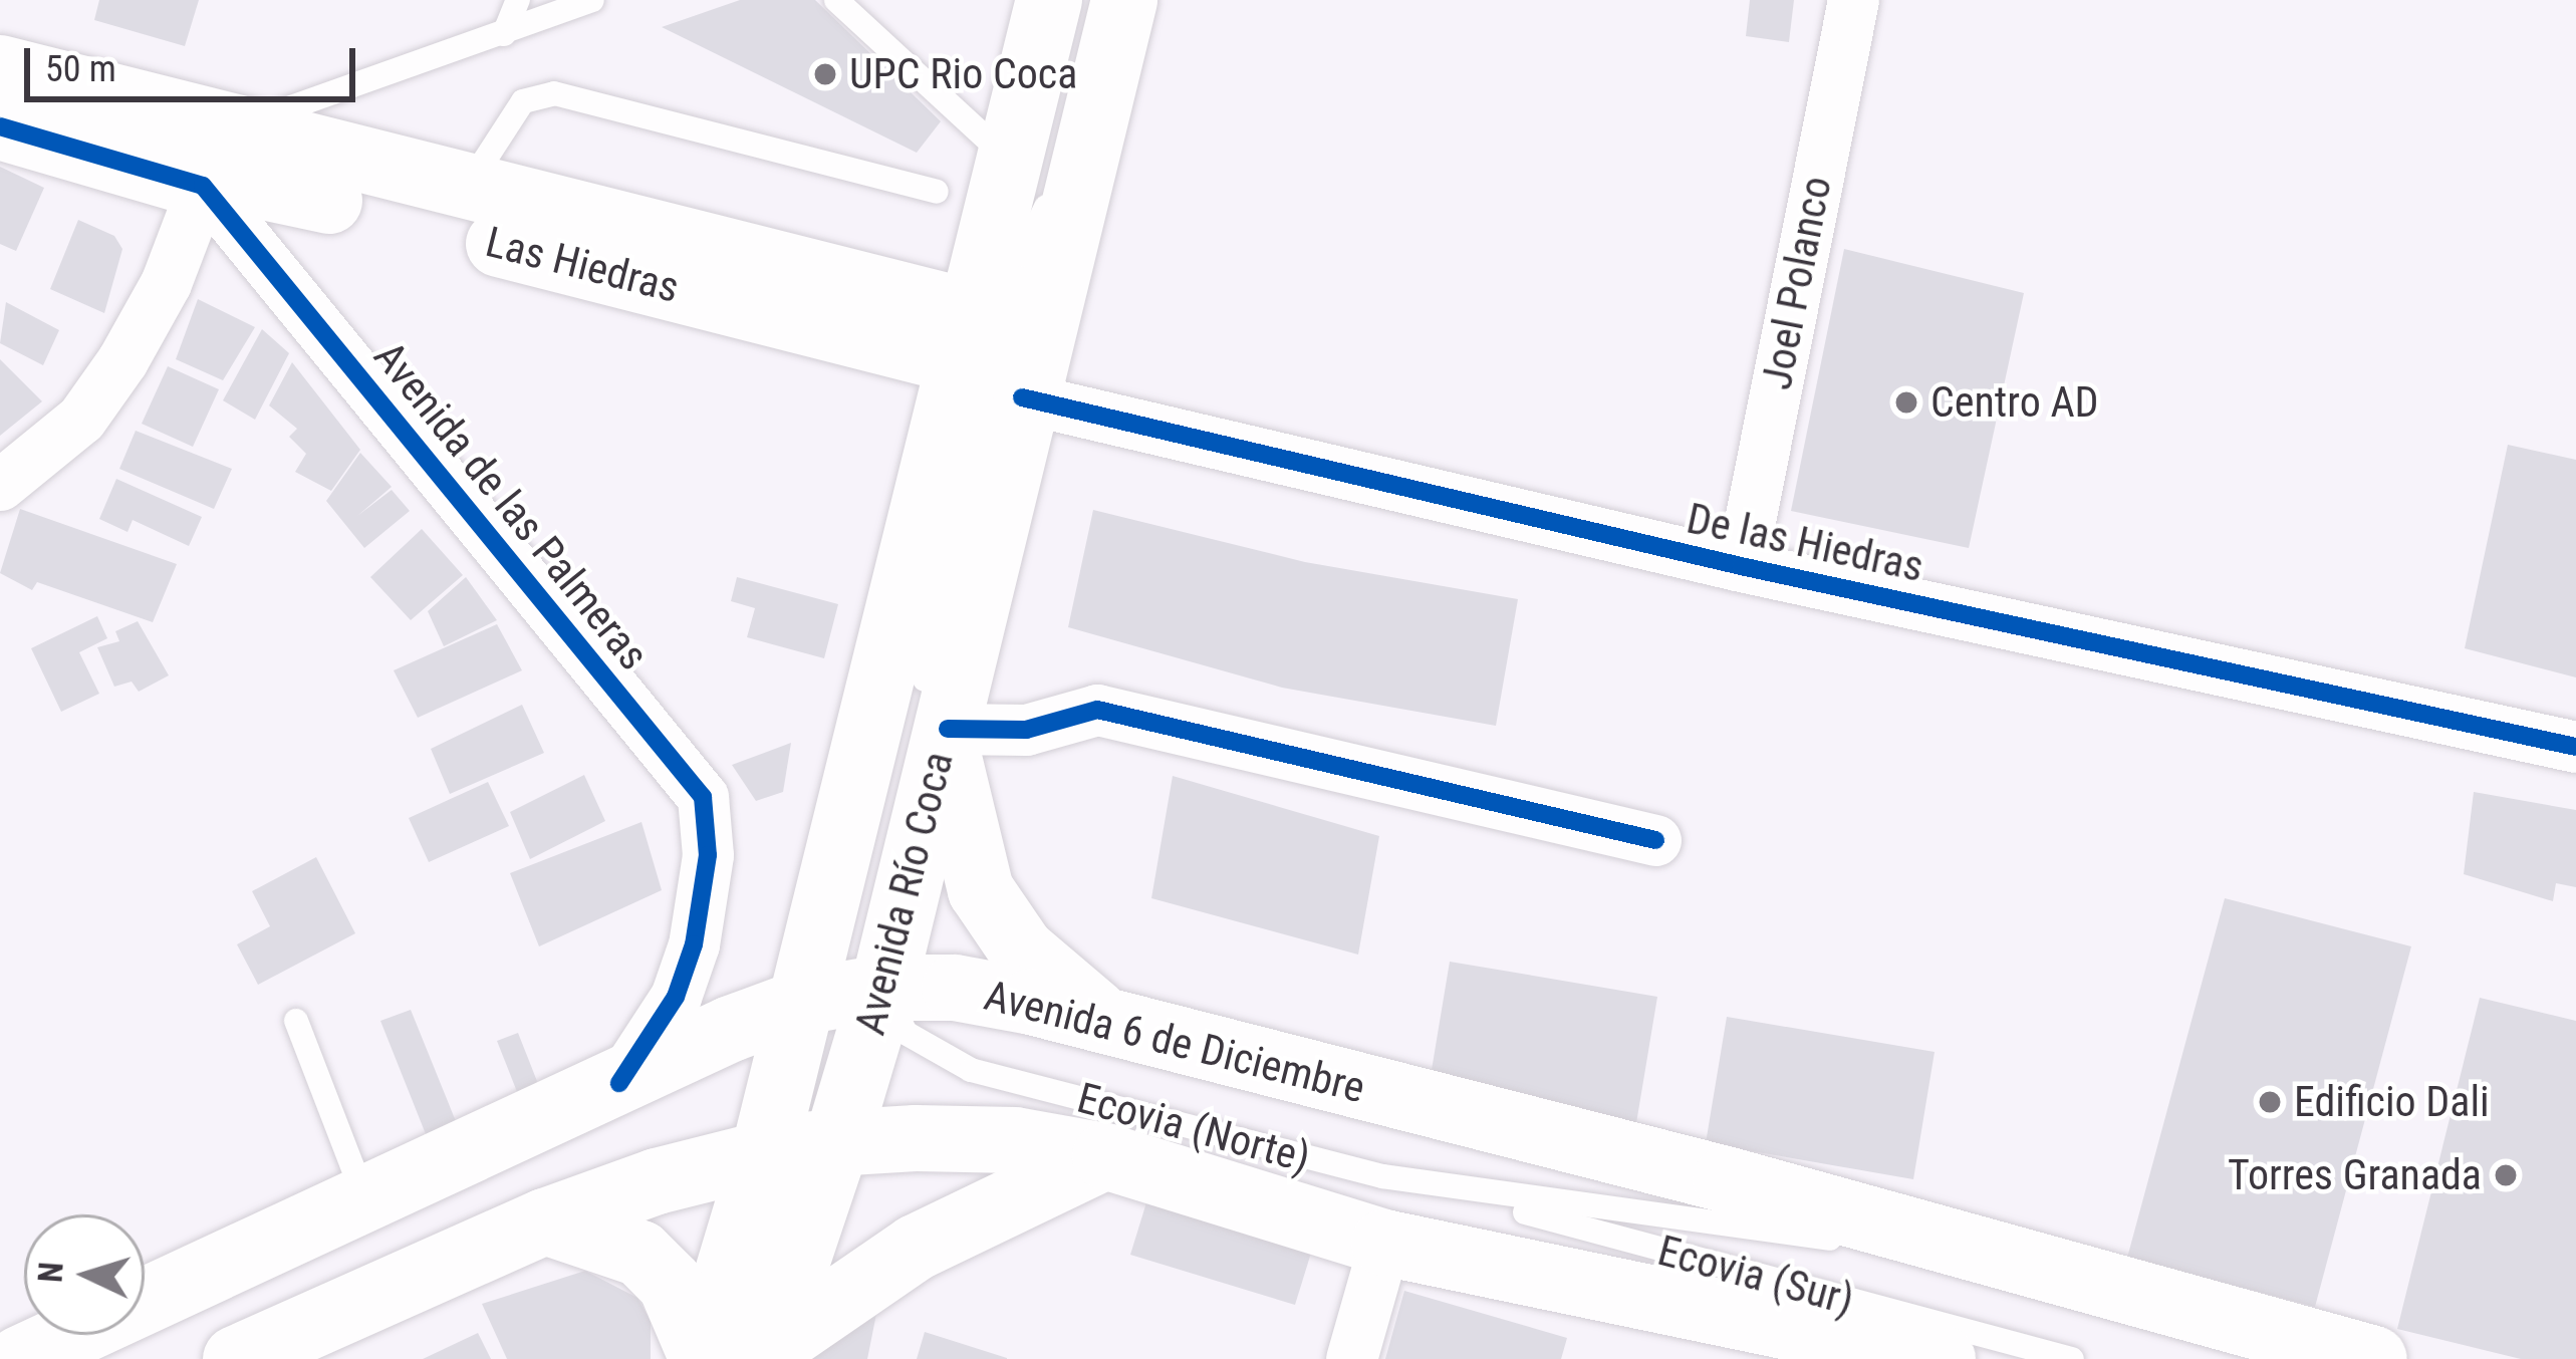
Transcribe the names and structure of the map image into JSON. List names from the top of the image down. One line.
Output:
{"streets":{"main road":["Las Hiedras","Avenida Río Coca","Avenida 6 de Diciembre"],"street":["Joel Polanco","Avenida de las Palmeras","De las Hiedras"],"lane":["Ecovia (Norte)","Ecovia (Sur)"]},"crossings":[["Las Hiedras","Avenida de las Palmeras"],["Las Hiedras","Avenida Río Coca"],["Joel Polanco","De las Hiedras"],["Avenida de las Palmeras","Avenida 6 de Diciembre"],["De las Hiedras","Avenida Río Coca"],["Avenida Río Coca","Avenida 6 de Diciembre"],["Avenida Río Coca","Ecovia (Norte)"],["Avenida 6 de Diciembre","Ecovia (Norte)"],["Ecovia (Norte)","Ecovia (Sur)"]],"places":["UPC Rio Coca","Centro AD","Edificio Dali","Torres Granada"],"scale_bar":"50 m","north":"left"}
